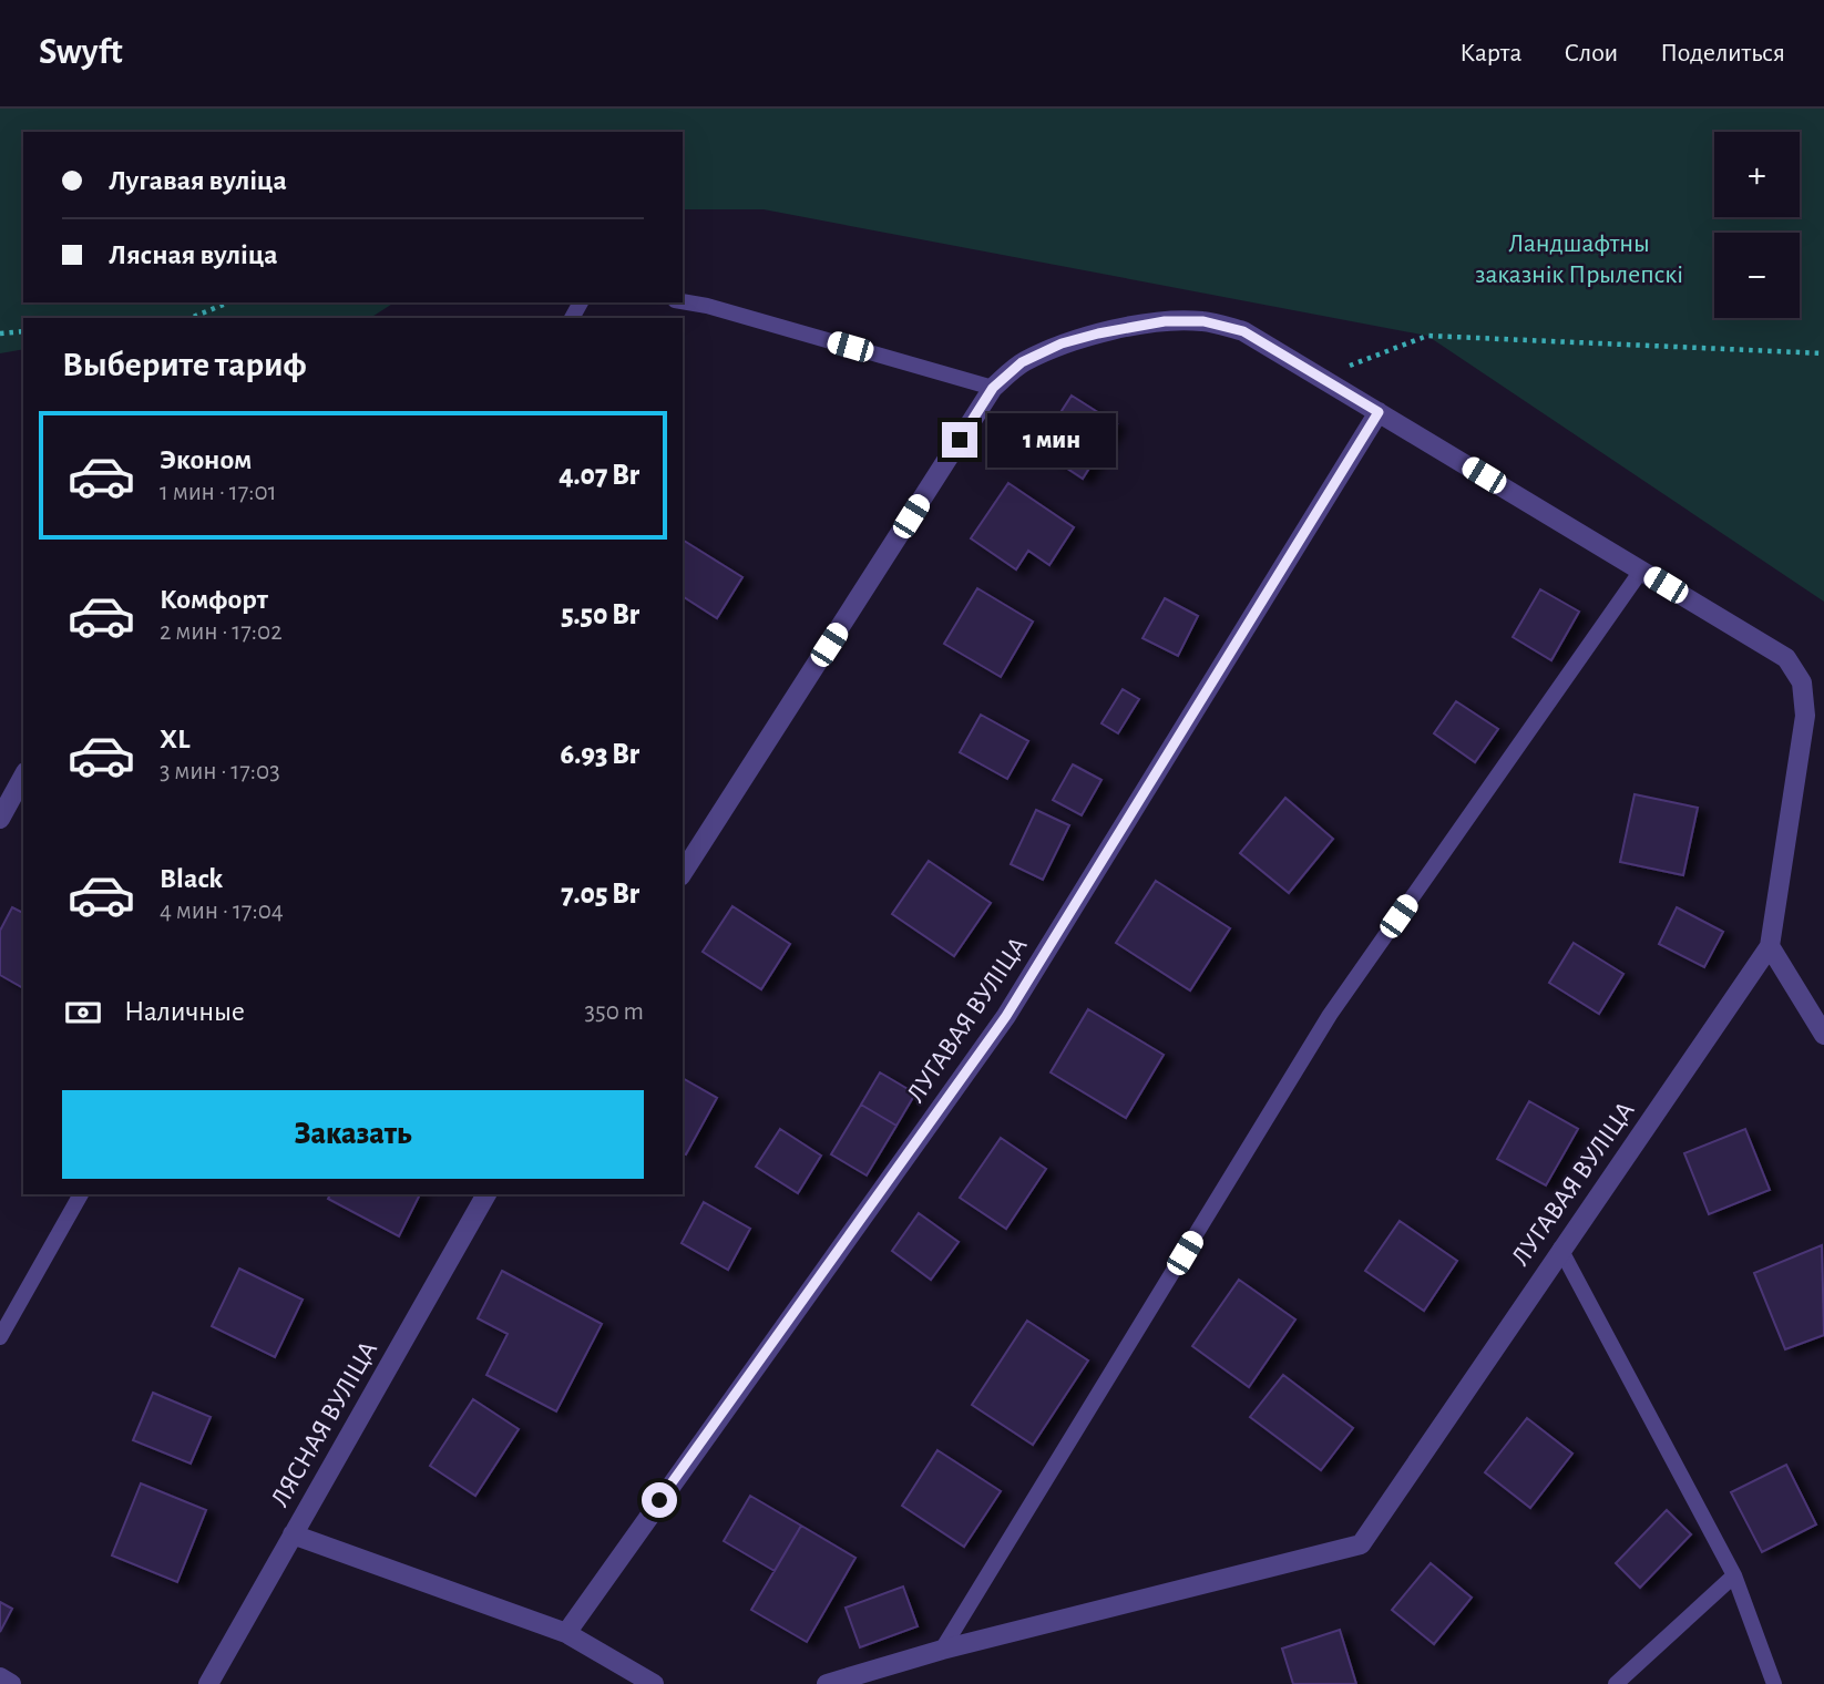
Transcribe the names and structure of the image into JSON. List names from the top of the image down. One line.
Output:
{"streets":{"street":["ЛУГАВАЯ ВУЛІЦА","ЛЯСНАЯ ВУЛІЦА"]},"parks":["Ландшафтны заказнік Прылепскі"],"page":{"header":"Swyft","nav":["Карта","Слои","Поделиться"],"map_buttons":["+","−"],"banner":["Лугавая вуліца","Лясная вуліца"],"heading":"Выберите тариф","list":[{"name":"Эконом","note":"1 мин · 17:01","value":"4.07 Br"},{"name":"Комфорт","note":"2 мин · 17:02","value":"5.50 Br"},{"name":"XL","note":"3 мин · 17:03","value":"6.93 Br"},{"name":"Black","note":"4 мин · 17:04","value":"7.05 Br"}],"bubble":"1 мин","pay":["Наличные","350 m"],"buttons":"Заказать"}}
